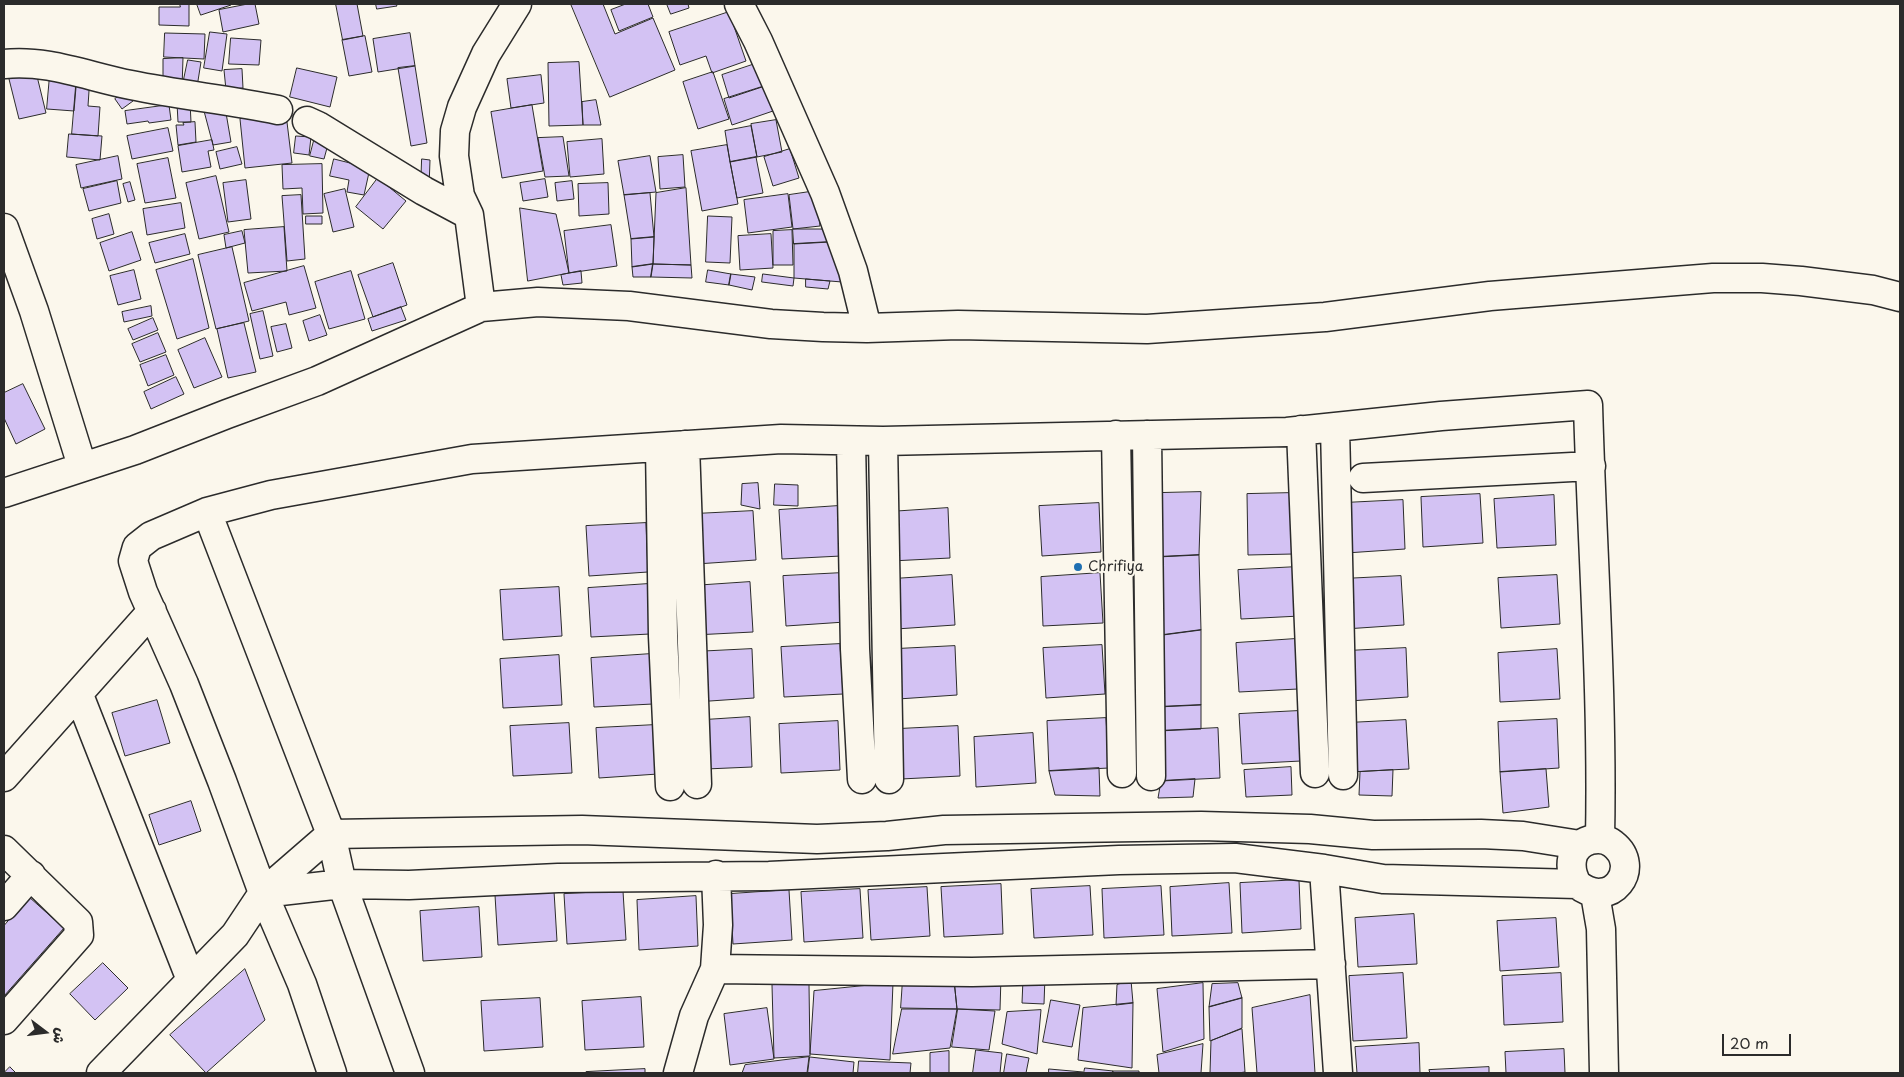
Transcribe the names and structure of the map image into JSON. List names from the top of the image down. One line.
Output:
{"places":["Chrifiya"],"scale_bar":"20 m","north":"right"}
